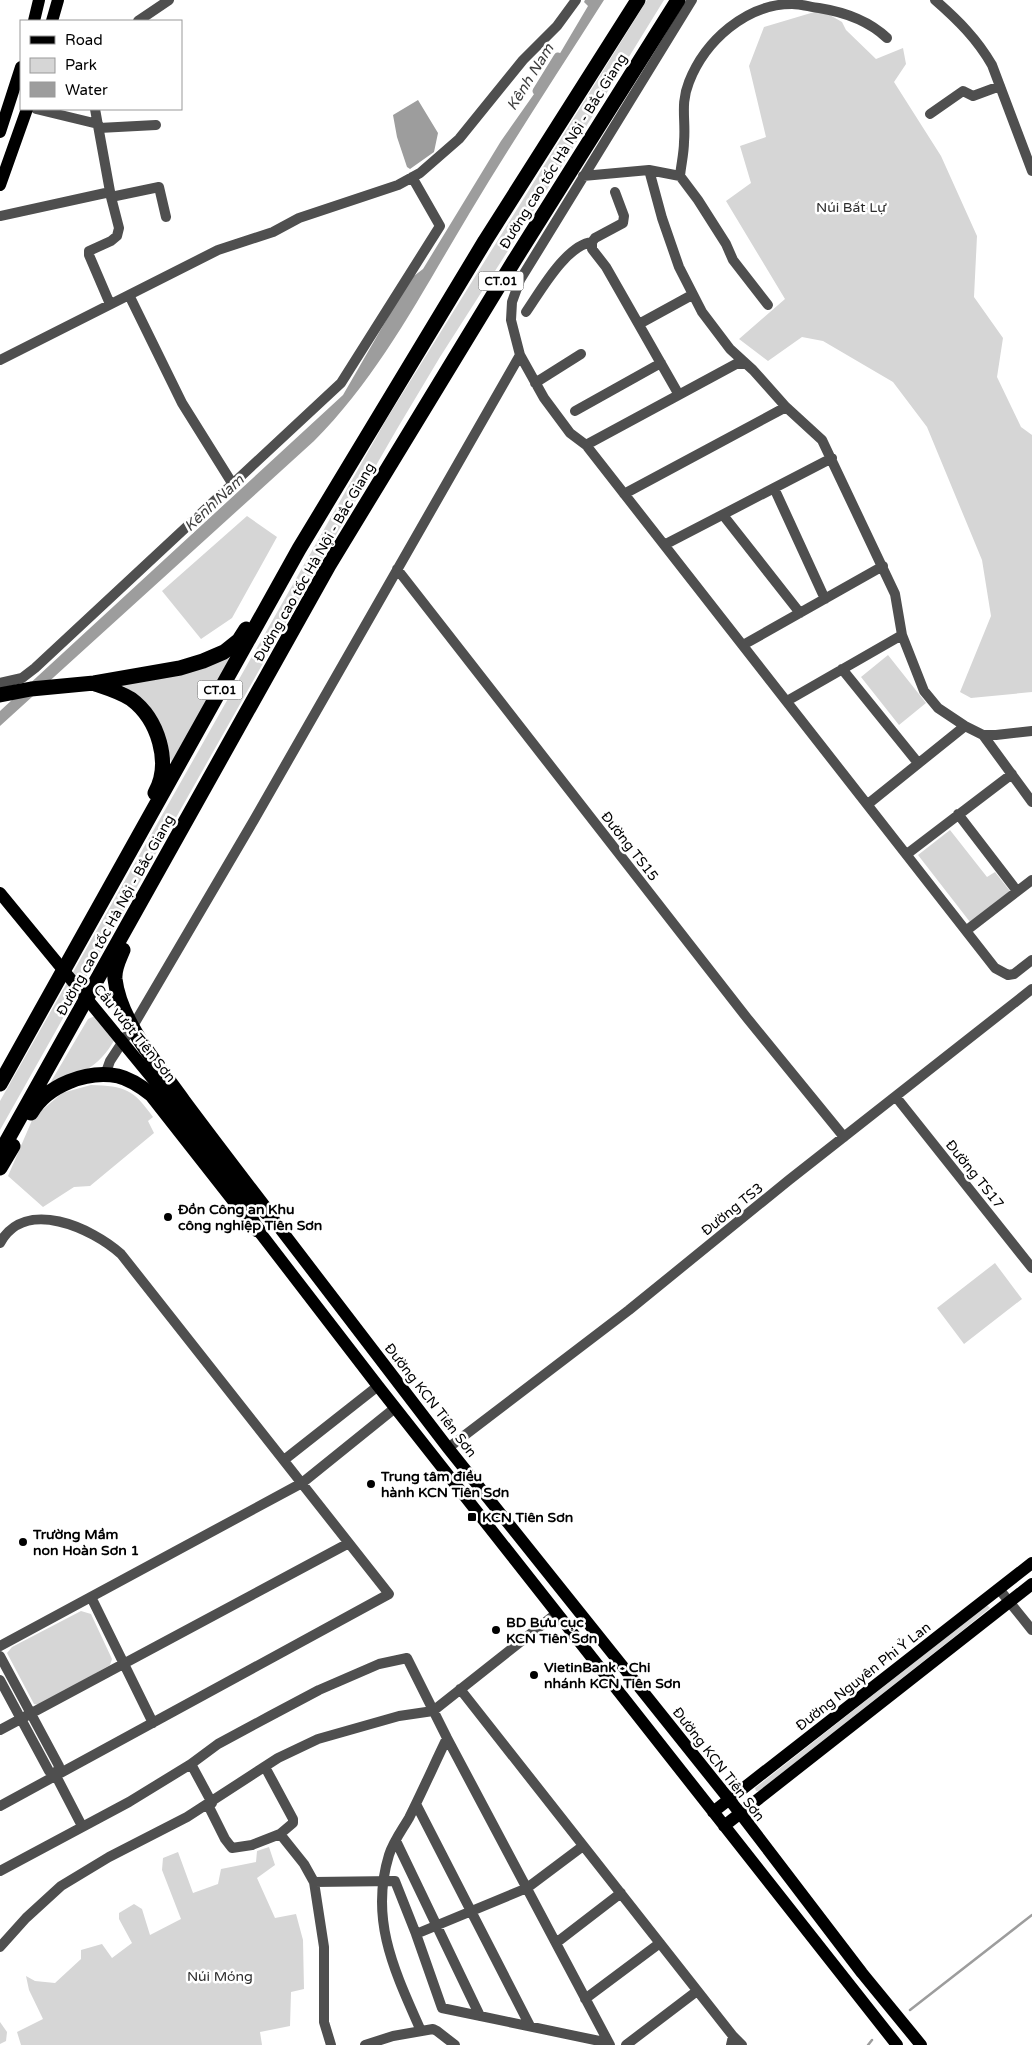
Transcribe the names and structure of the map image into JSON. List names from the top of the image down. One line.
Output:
{"streets":{"highway":["Đường cao tốc Hà Nội - Bắc Giang","CT.01"],"main road":["Cầu vượt Tiên Sơn","Đường KCN Tiên Sơn","Đường Nguyên Phi Ỷ Lan"],"street":["Đường TS15","Đường TS17","Đường TS3"]},"crossings":[["Đường TS15","Đường TS3"],["Cầu vượt Tiên Sơn","Đường KCN Tiên Sơn"],["Đường TS17","Đường TS3"],["Đường TS3","Đường KCN Tiên Sơn"],["Đường KCN Tiên Sơn","Đường Nguyên Phi Ỷ Lan"]],"water":["Kênh Nam"],"parks":["Núi Bất Lự","Núi Móng"],"places":{"other":["Đồn Công an Khu công nghiệp Tiên Sơn","Trung tâm điều hành KCN Tiên Sơn","Trường Mầm non Hoàn Sơn 1","BD Bưu cục KCN Tiên Sơn","VietinBank - Chi nhánh KCN Tiên Sơn"],"transit":["KCN Tiên Sơn"]},"legend":["Road","Park","Water"]}
